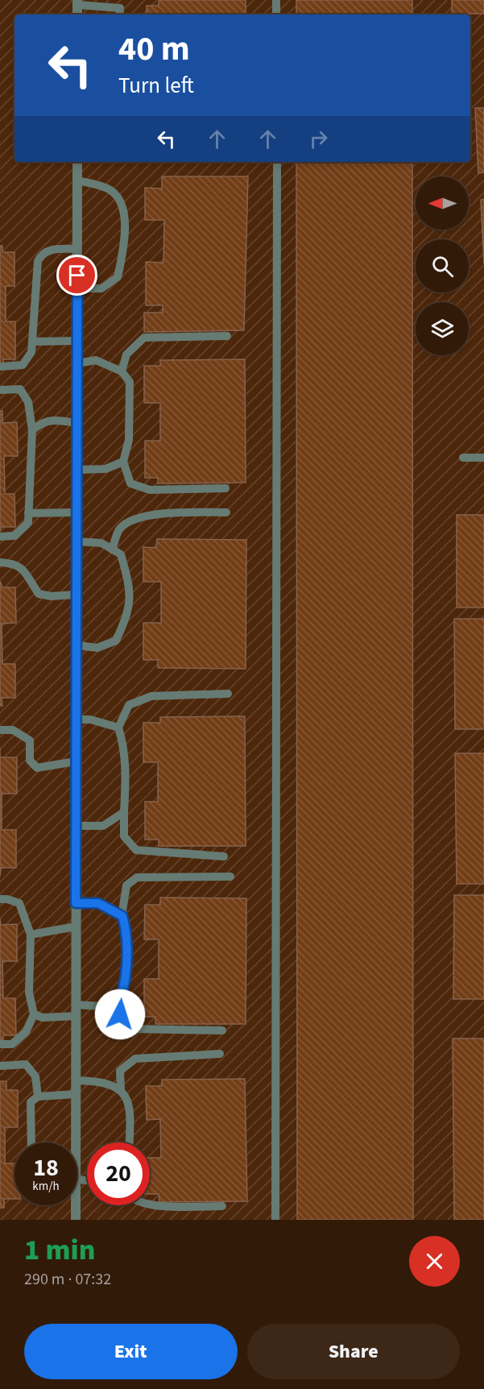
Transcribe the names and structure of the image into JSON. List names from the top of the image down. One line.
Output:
{"north":"left","page":{"turn":["40 m","Turn left"],"speed":"18 km/h","limit":"20","heading":["1 min","290 m · 07:32"],"buttons":["Exit","Share"]}}
